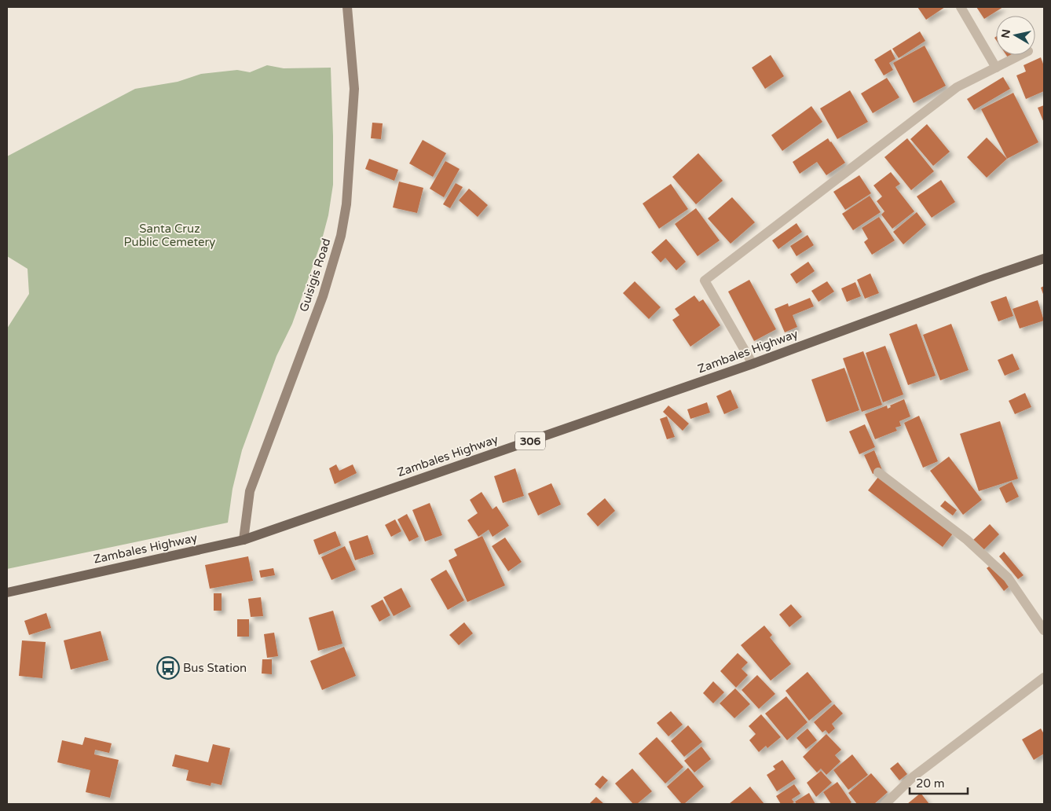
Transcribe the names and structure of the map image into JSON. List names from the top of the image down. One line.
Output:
{"streets":{"main road":["Guisigis Road","Zambales Highway","306"]},"crossings":[["Guisigis Road","Zambales Highway"]],"parks":["Santa Cruz Public Cemetery"],"places":{"bus stop":["Bus Station"]},"scale_bar":"20 m","north":"left"}
